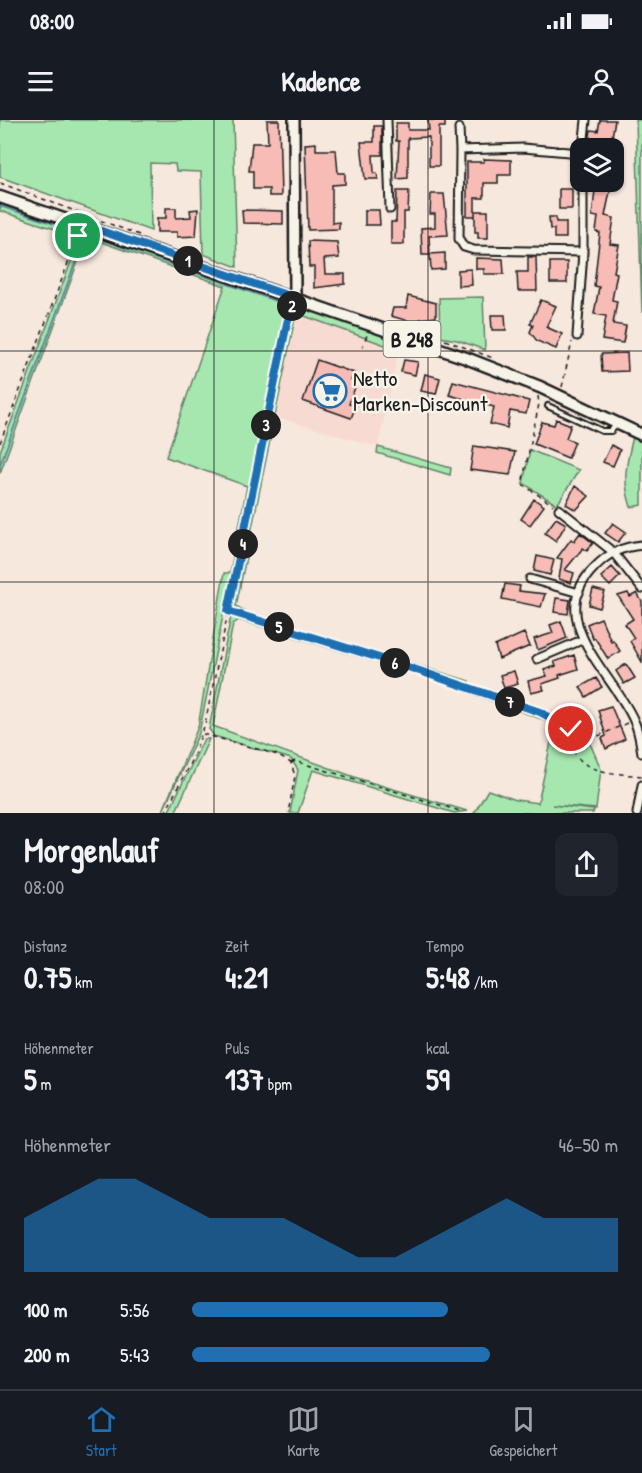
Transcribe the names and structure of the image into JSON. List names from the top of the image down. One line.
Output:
{"streets":{"main road":["B 248"]},"places":{"supermarket":["Netto Marken-Discount"]},"page":{"status":"08:00","header":"Kadence","pins":["1","2","3","4","5","6","7"],"heading":["Morgenlauf","08:00"],"stats":[["Distanz","0.75 km"],["Zeit","4:21"],["Tempo","5:48 /km"],["Höhenmeter","5 m"],["Puls","137 bpm"],["kcal","59"]],"chart":["Höhenmeter","46–50 m"],"list":[{"name":"100 m","note":"5:56"},{"name":"200 m","note":"5:43"}],"tabs":["Start","Karte","Gespeichert"]}}
